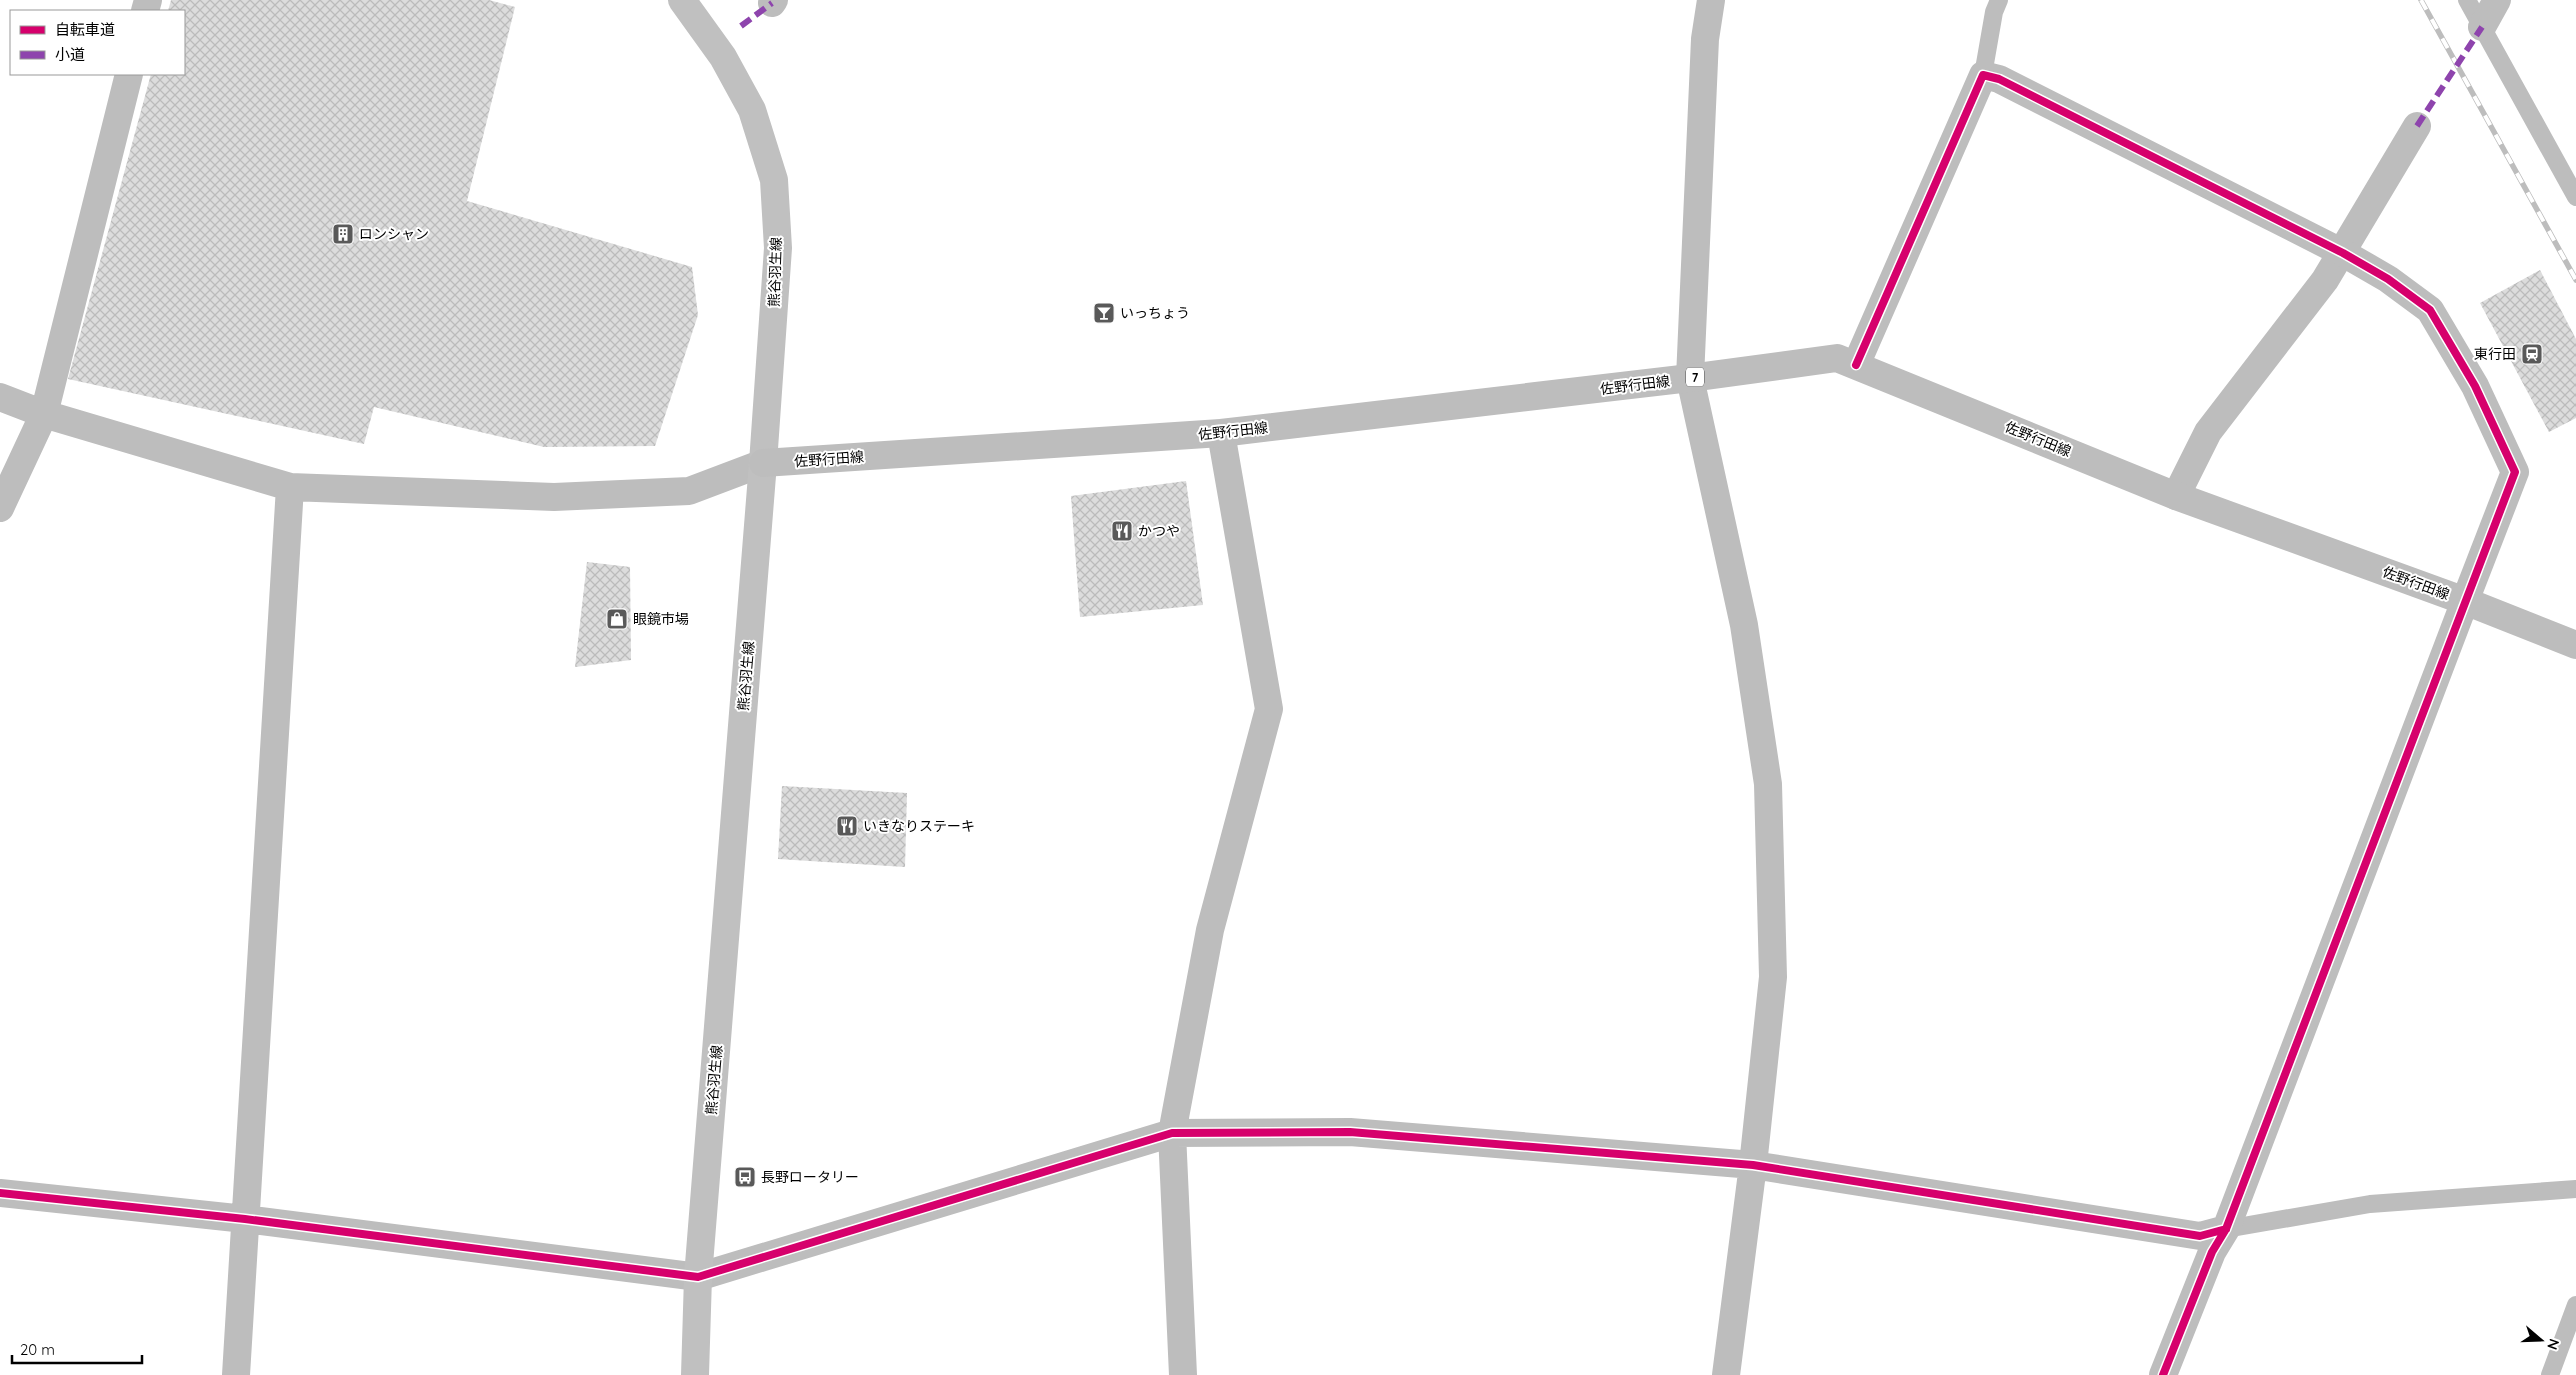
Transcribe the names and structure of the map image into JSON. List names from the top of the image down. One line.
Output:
{"streets":{"main road":["熊谷羽生線"],"street":["7","佐野行田線"]},"crossings":[["熊谷羽生線","佐野行田線"]],"places":{"building":["ロンシャン"],"bar":["いっちょう"],"station":["東行田"],"restaurant":["かつや","いきなりステーキ"],"shop":["眼鏡市場"],"bus stop":["長野ロータリー"]},"legend":["自転車道","小道"],"scale_bar":"20 m","north":"right"}
